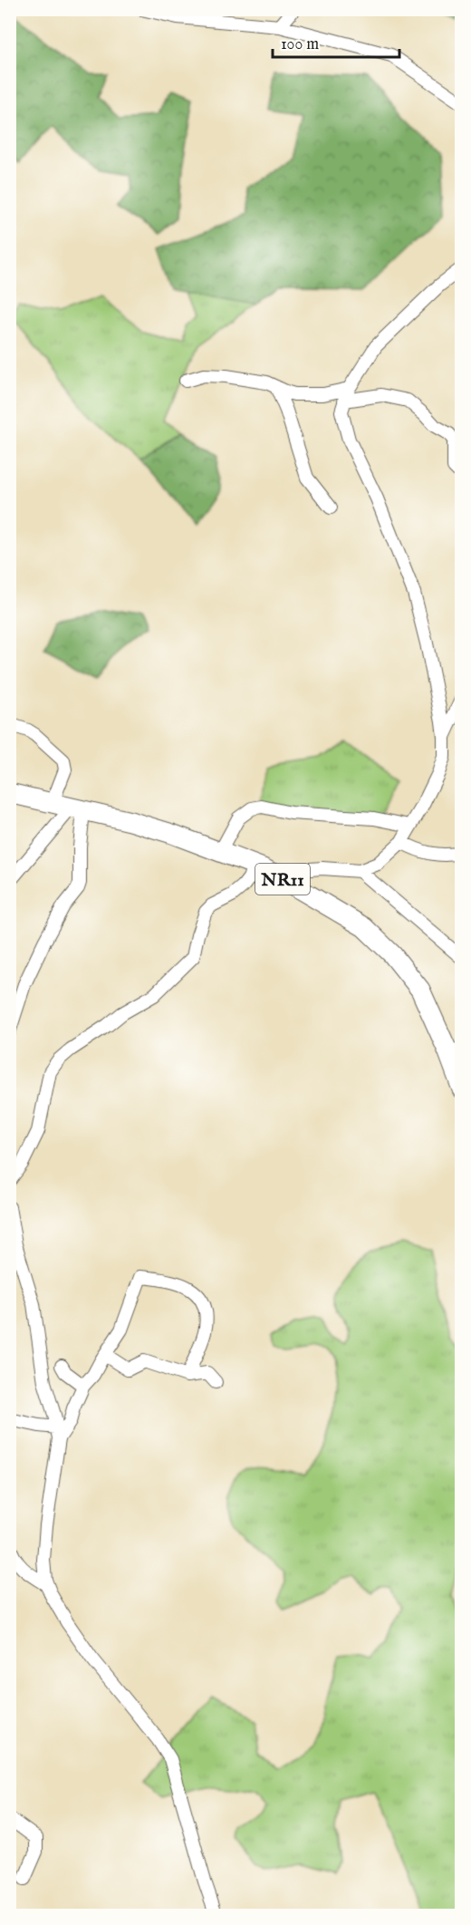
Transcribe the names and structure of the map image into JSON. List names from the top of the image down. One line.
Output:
{"streets":{"highway":["NR11"]},"scale_bar":"100 m"}
